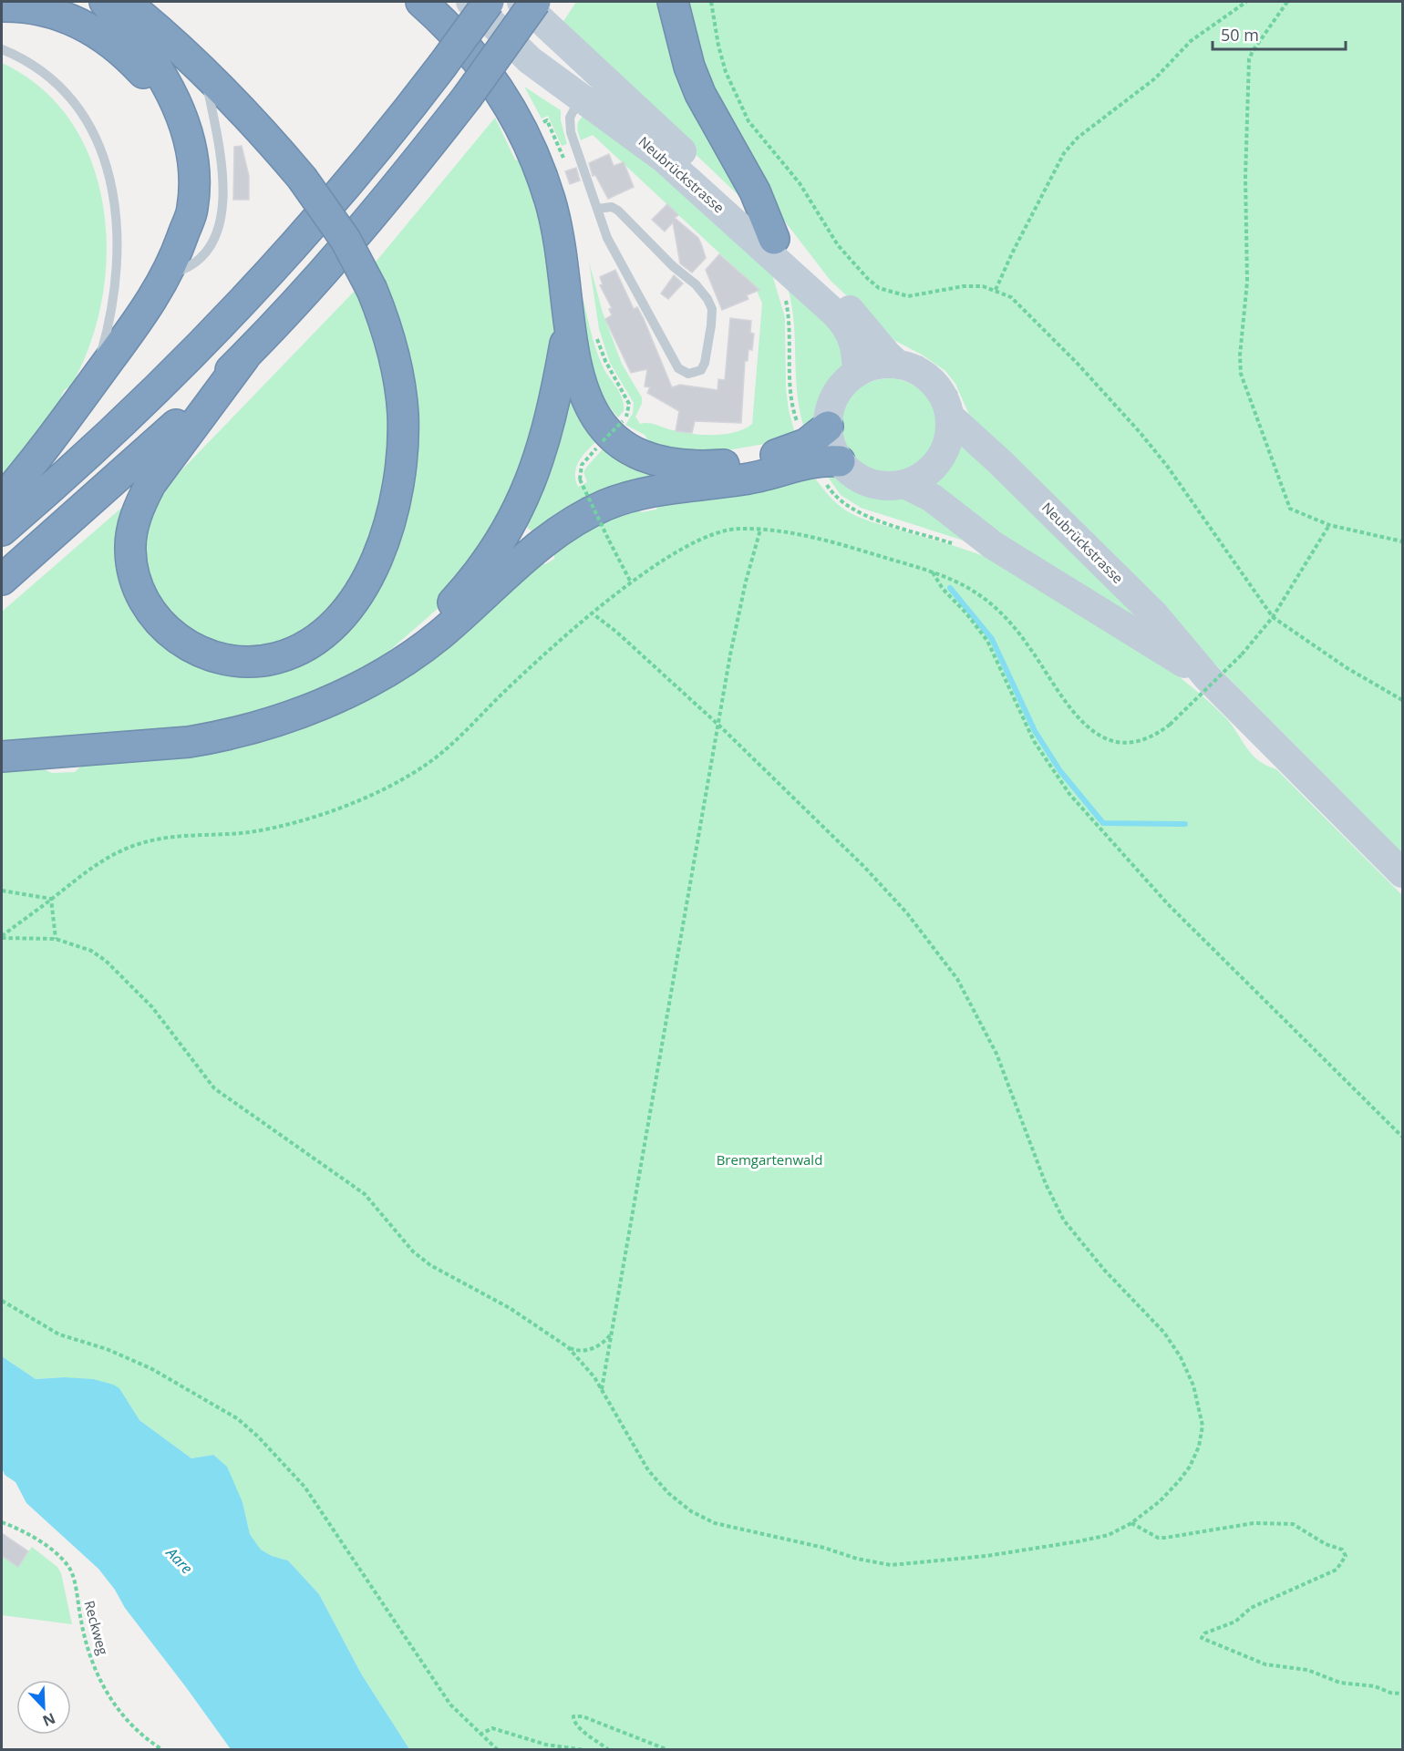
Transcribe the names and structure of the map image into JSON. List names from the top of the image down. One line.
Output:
{"streets":{"main road":["Neubrückstrasse"],"path":["Reckweg"]},"water":["Aare"],"parks":["Bremgartenwald"],"scale_bar":"50 m","north":"bottom right"}
